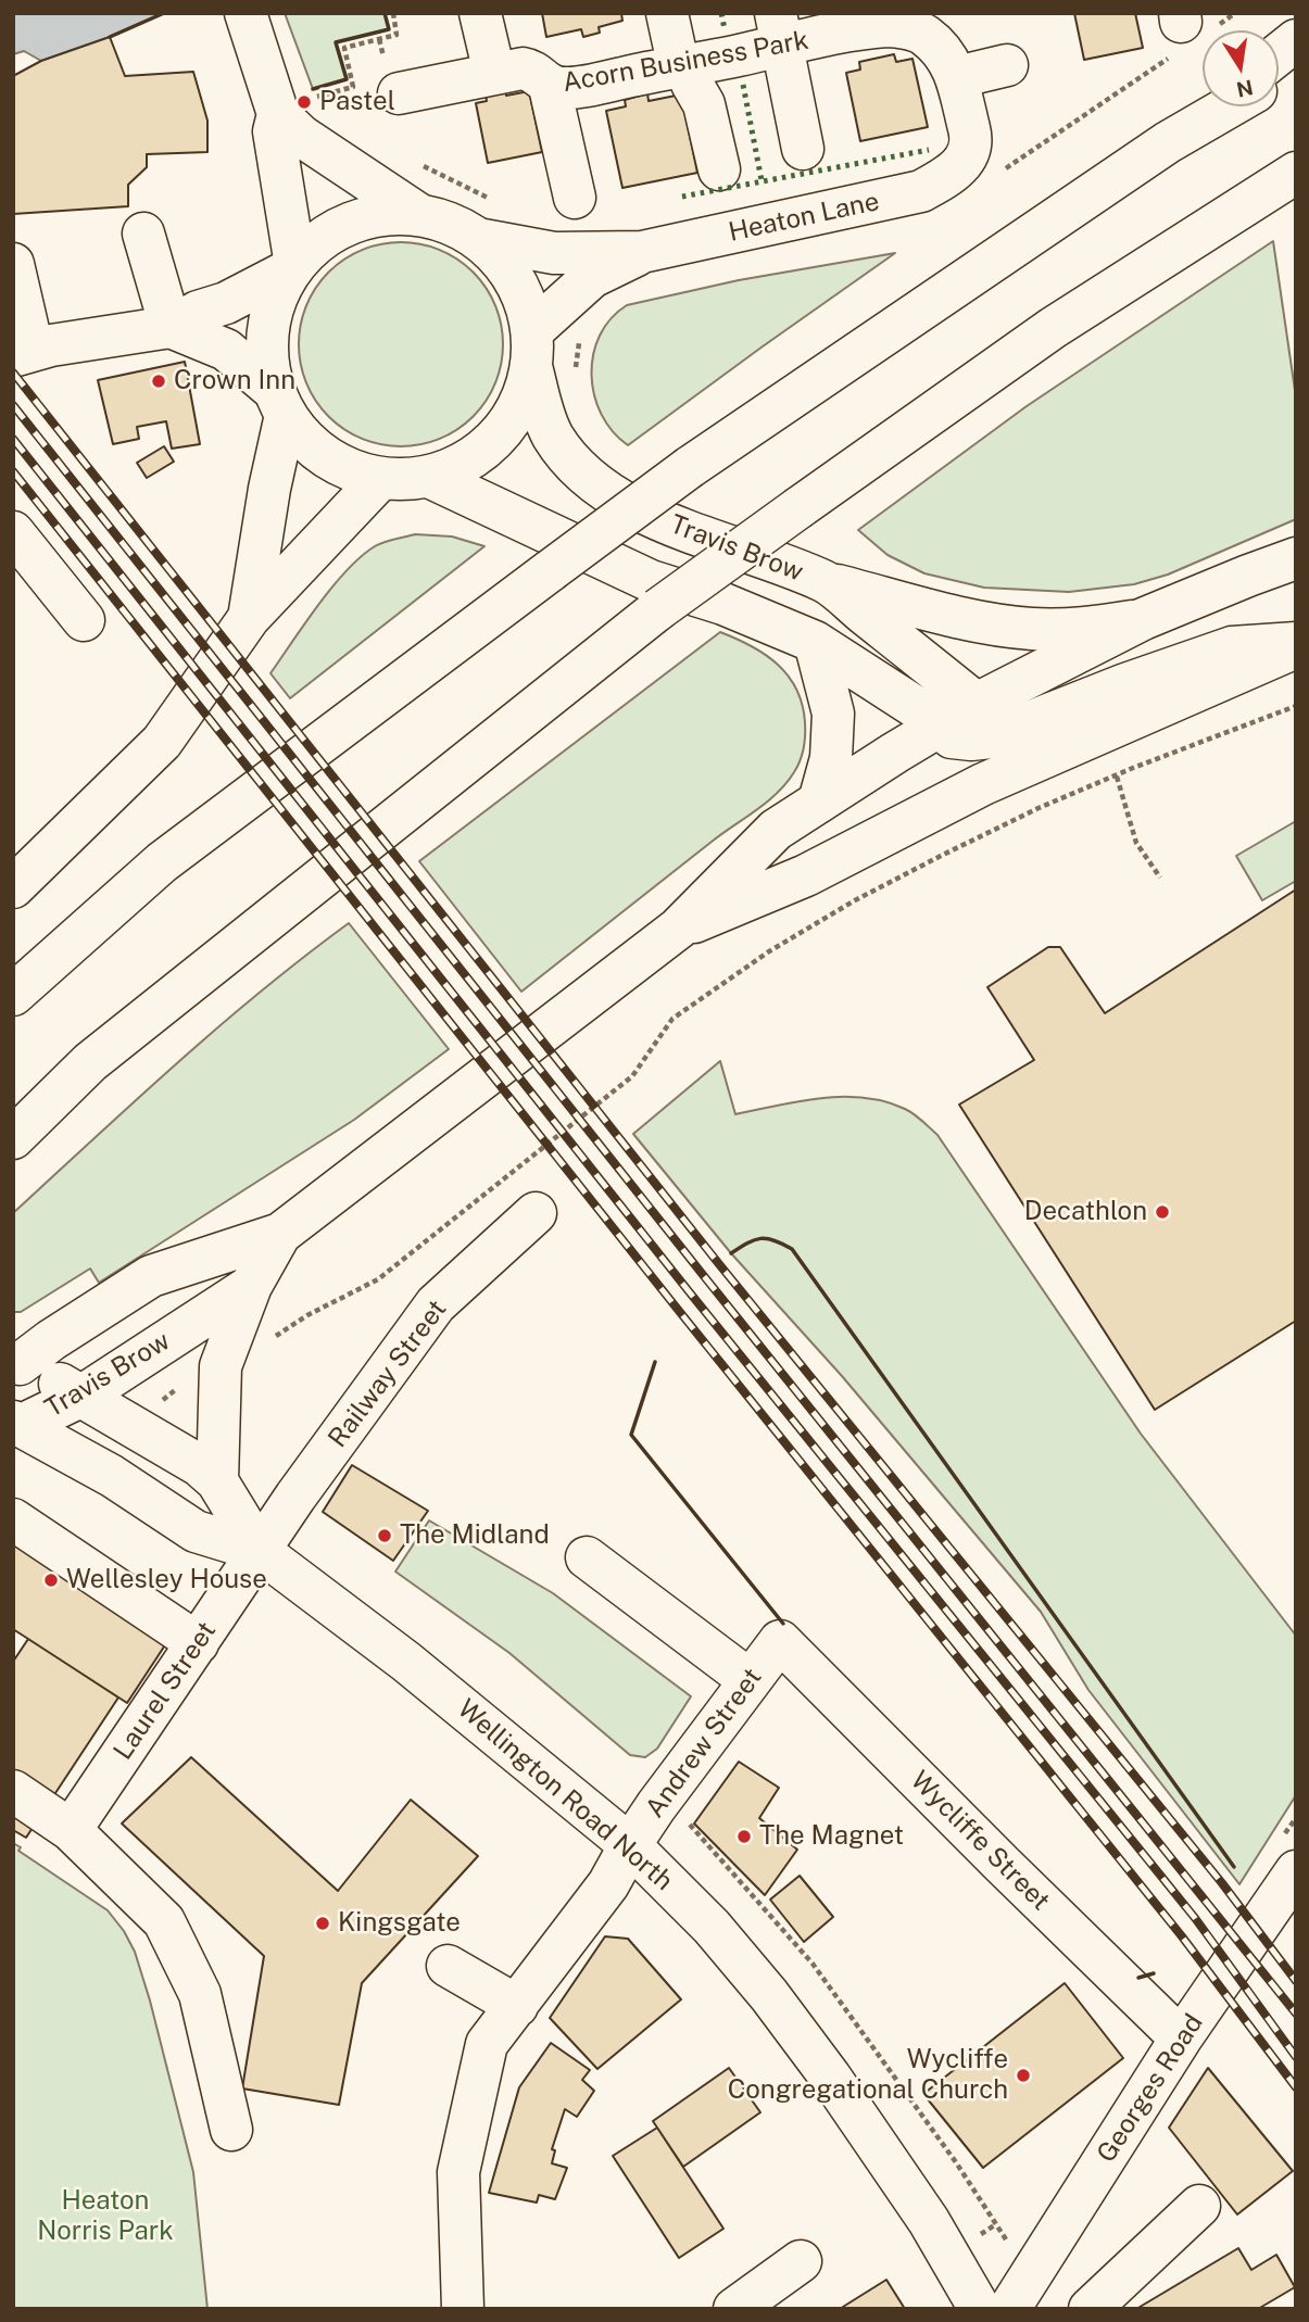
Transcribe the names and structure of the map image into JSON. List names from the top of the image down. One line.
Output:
{"streets":{"main road":["Acorn Business Park","Heaton Lane","Travis Brow","Railway Street","Laurel Street","Andrew Street","Wellington Road North","Wycliffe Street","Georges Road"]},"crossings":[["Acorn Business Park","Heaton Lane"],["Heaton Lane","Travis Brow"],["Travis Brow","Wellington Road North"],["Railway Street","Laurel Street"],["Railway Street","Wellington Road North"],["Laurel Street","Wellington Road North"],["Andrew Street","Wellington Road North"],["Andrew Street","Wycliffe Street"],["Wycliffe Street","Georges Road"]],"parks":["Heaton Norris Park"],"places":["Pastel","Crown Inn","Decathlon","The Midland","Wellesley House","The Magnet","Kingsgate","Wycliffe Congregational Church"],"north":"bottom"}
